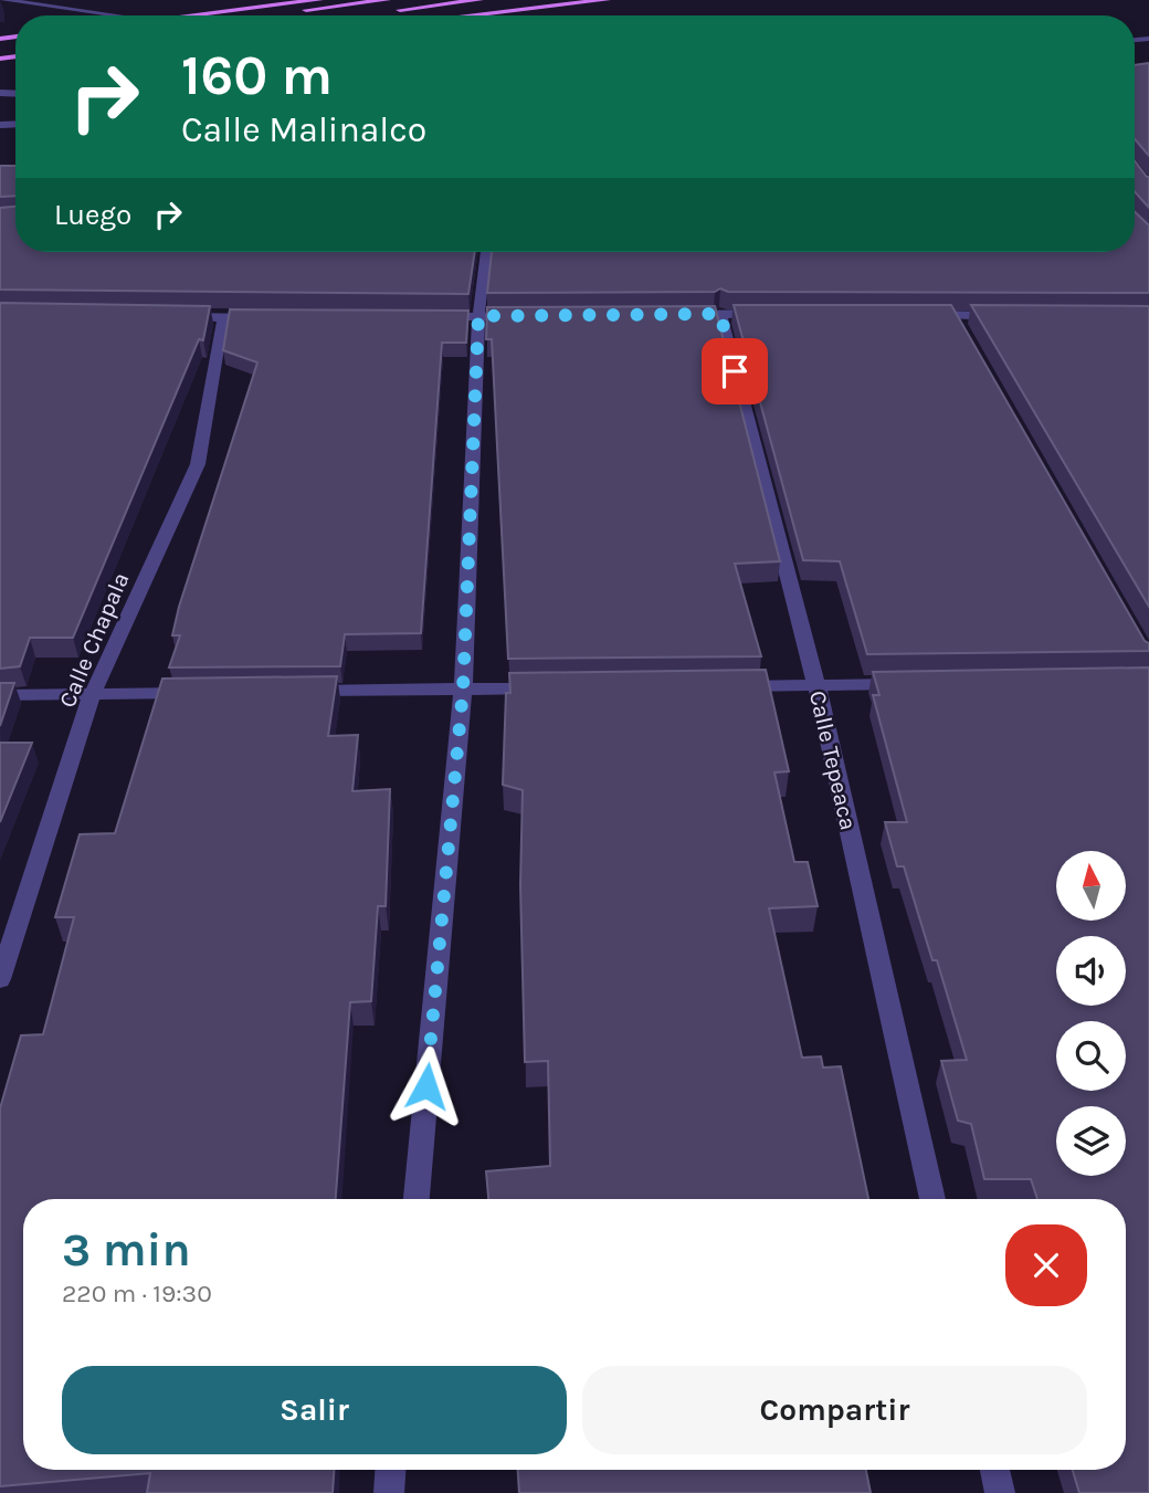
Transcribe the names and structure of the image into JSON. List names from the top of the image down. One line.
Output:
{"streets":{"street":["Calle Chapala","Calle Tepeaca"]},"north":"top","page":{"turn":["160 m","Calle Malinalco"],"then":"Luego","heading":["3 min","220 m · 19:30"],"buttons":["Salir","Compartir"]}}
